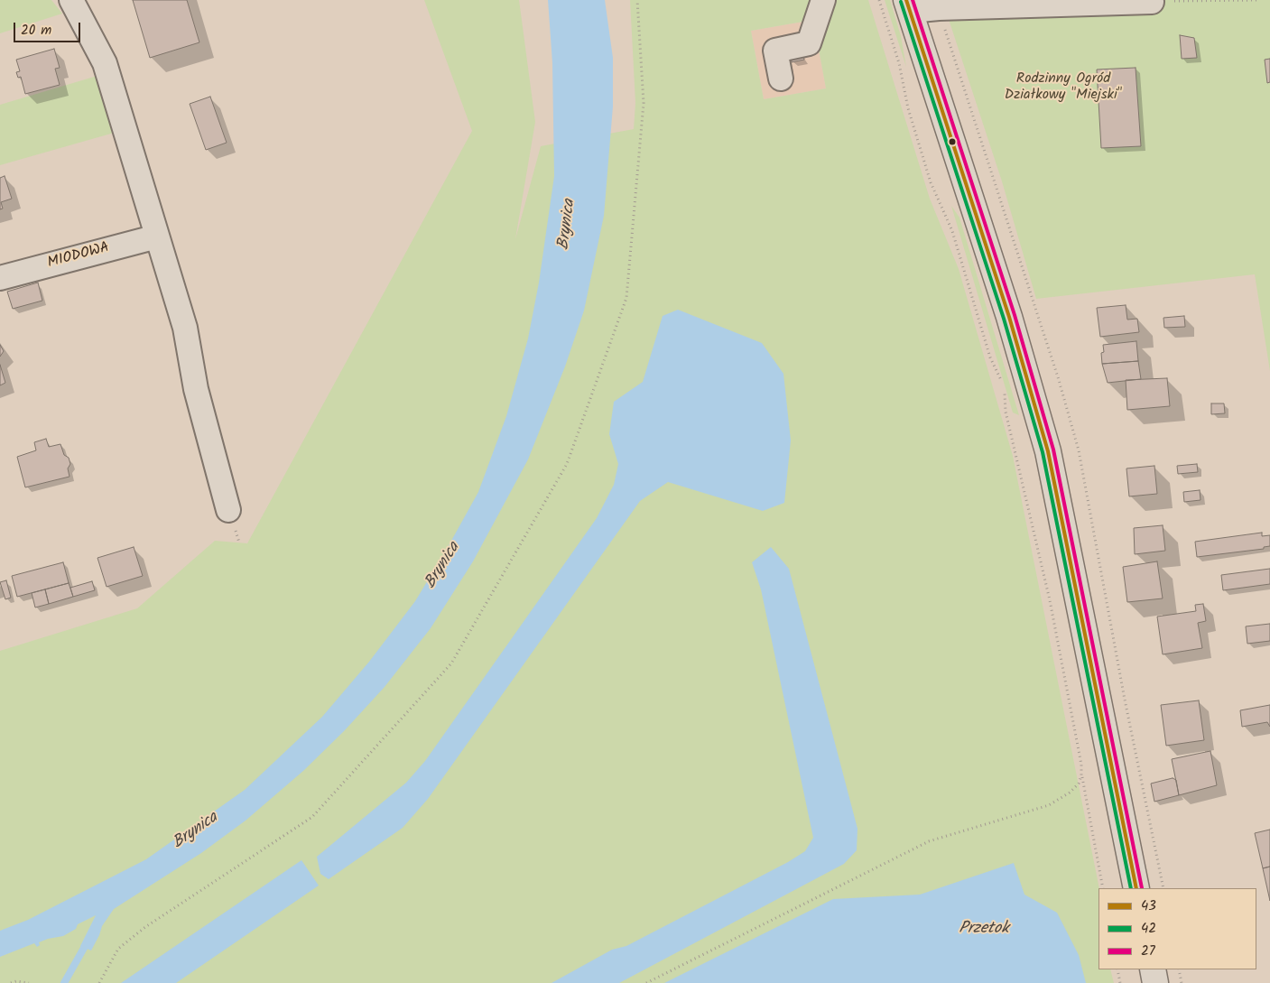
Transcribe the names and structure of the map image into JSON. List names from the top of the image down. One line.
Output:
{"streets":{"street":["MIODOWA"]},"water":["Brynica","Przetok"],"parks":["Rodzinny Ogród Działkowy \"Miejski\""],"lines":["transit line 43","transit line 27","transit line 42"],"legend":["43","42","27"],"scale_bar":"20 m"}
